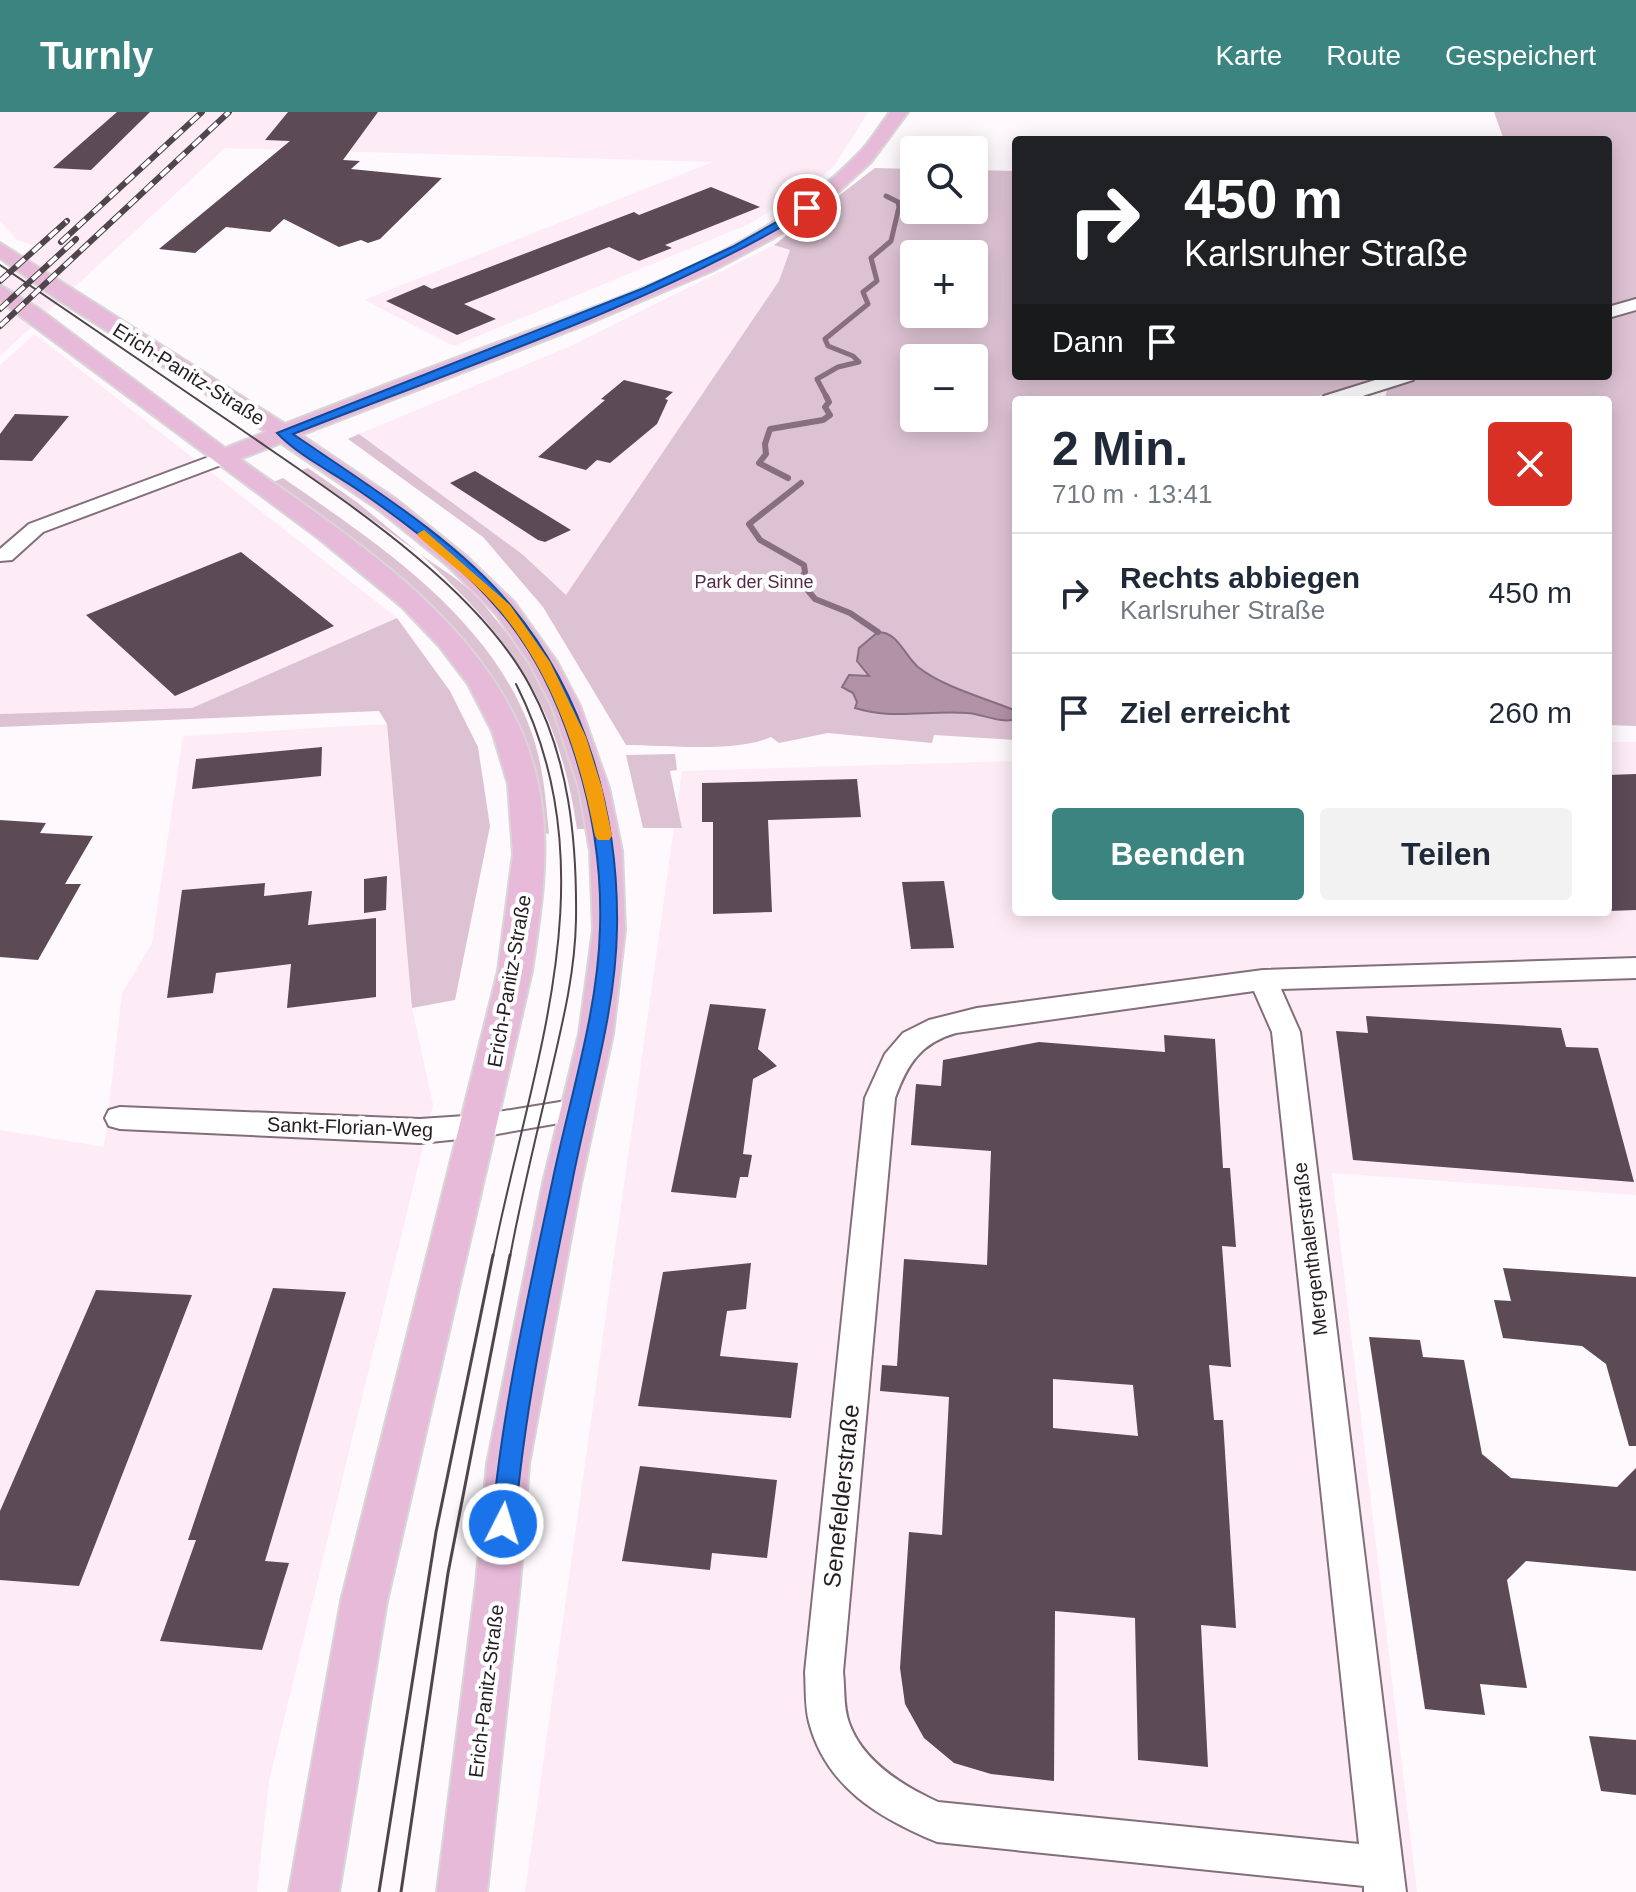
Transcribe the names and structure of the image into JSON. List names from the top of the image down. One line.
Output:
{"streets":{"main road":["Erich-Panitz-Straße"],"street":["Sankt-Florian-Weg","Mergenthalerstraße","Senefelderstraße"]},"crossings":[["Erich-Panitz-Straße","Sankt-Florian-Weg"],["Mergenthalerstraße","Senefelderstraße"]],"parks":["Park der Sinne"],"page":{"header":"Turnly","nav":["Karte","Route","Gespeichert"],"map_buttons":["+","−"],"turn":["450 m","Karlsruher Straße"],"then":"Dann","heading":["2 Min.","710 m · 13:41"],"list":[{"name":"Rechts abbiegen","note":"Karlsruher Straße","value":"450 m"},{"name":"Ziel erreicht","value":"260 m"}],"buttons":["Beenden","Teilen"]}}
